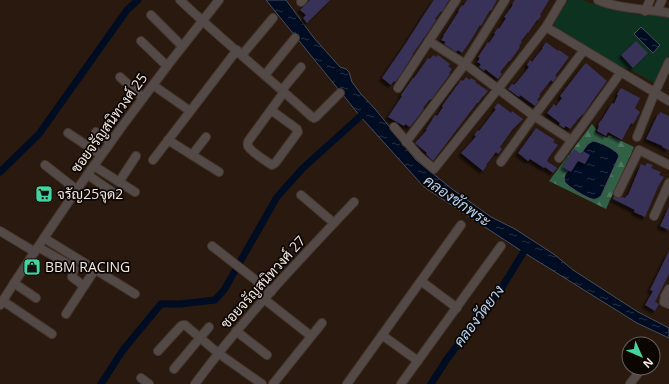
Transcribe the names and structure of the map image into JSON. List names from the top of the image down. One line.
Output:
{"streets":{"street":["ซอยจรัญสนิทวงศ์ 25","ซอยจรัญสนิทวงศ์ 27"]},"water":["คลองชักพระ","คลองวัดยาง"],"places":{"supermarket":["จรัญ25จุด2"],"shop":["BBM RACING"]},"north":"bottom right"}
